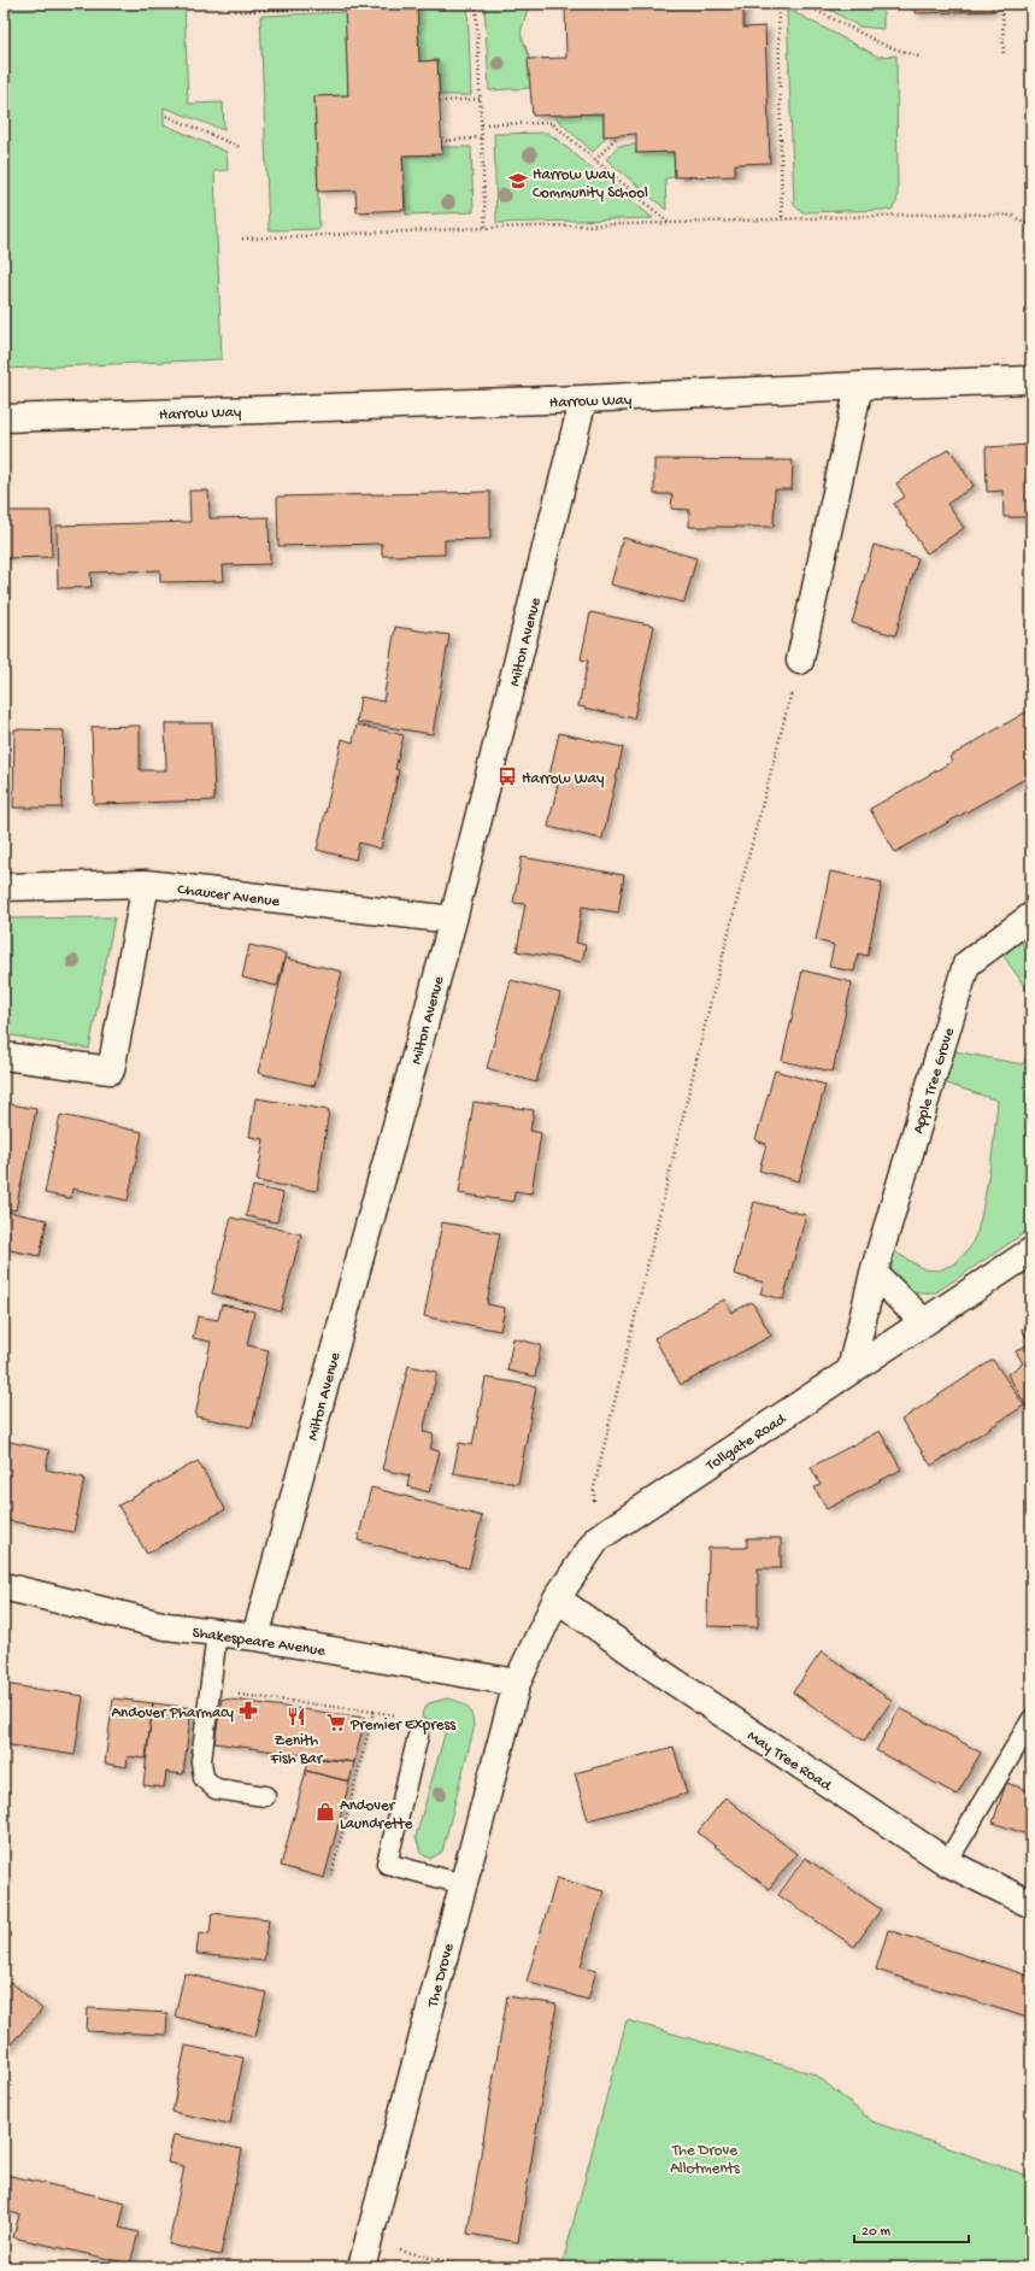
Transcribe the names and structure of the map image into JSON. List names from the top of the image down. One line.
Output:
{"streets":{"street":["Harrow Way","Milton Avenue","Chaucer Avenue","Apple Tree Grove","Tollgate Road","Shakespeare Avenue","May Tree Road","The Drove"]},"crossings":[["Harrow Way","Milton Avenue"],["Milton Avenue","Chaucer Avenue"],["Milton Avenue","Shakespeare Avenue"],["Apple Tree Grove","Tollgate Road"],["Tollgate Road","Shakespeare Avenue"],["Tollgate Road","May Tree Road"],["Tollgate Road","The Drove"],["Shakespeare Avenue","The Drove"]],"parks":["The Drove Allotments"],"places":{"school or university":["Harrow Way Community School"],"bus stop":["Harrow Way"],"pharmacy":["Andover Pharmacy"],"restaurant":["Zenith Fish Bar"],"supermarket":["Premier Express"],"shop":["Andover Laundrette"]},"scale_bar":"20 m"}
